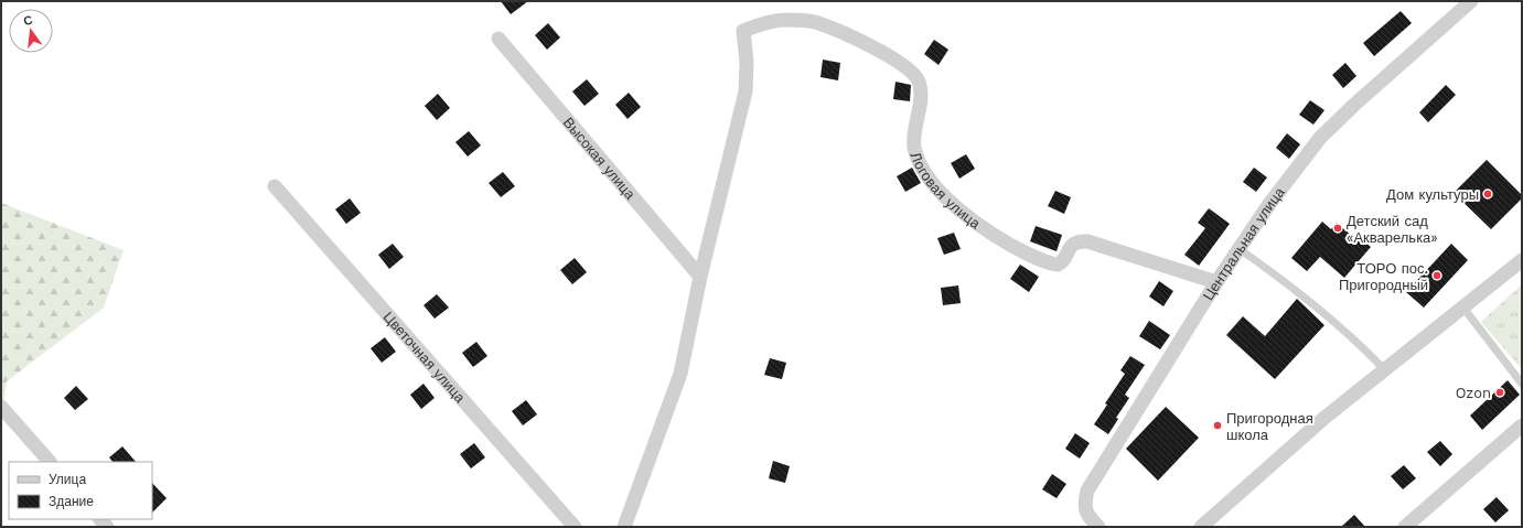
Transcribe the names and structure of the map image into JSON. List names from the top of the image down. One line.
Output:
{"streets":{"street":["Высокая улица","Логовая улица","Центральная улица","Цветочная улица"]},"crossings":[["Высокая улица","Логовая улица"],["Логовая улица","Центральная улица"]],"places":["Дом культуры","Детский сад «Акварелька»","ТОРО пос. Пригородный","Ozon","Пригородная школа"],"legend":["Улица","Здание"],"north":"top"}
